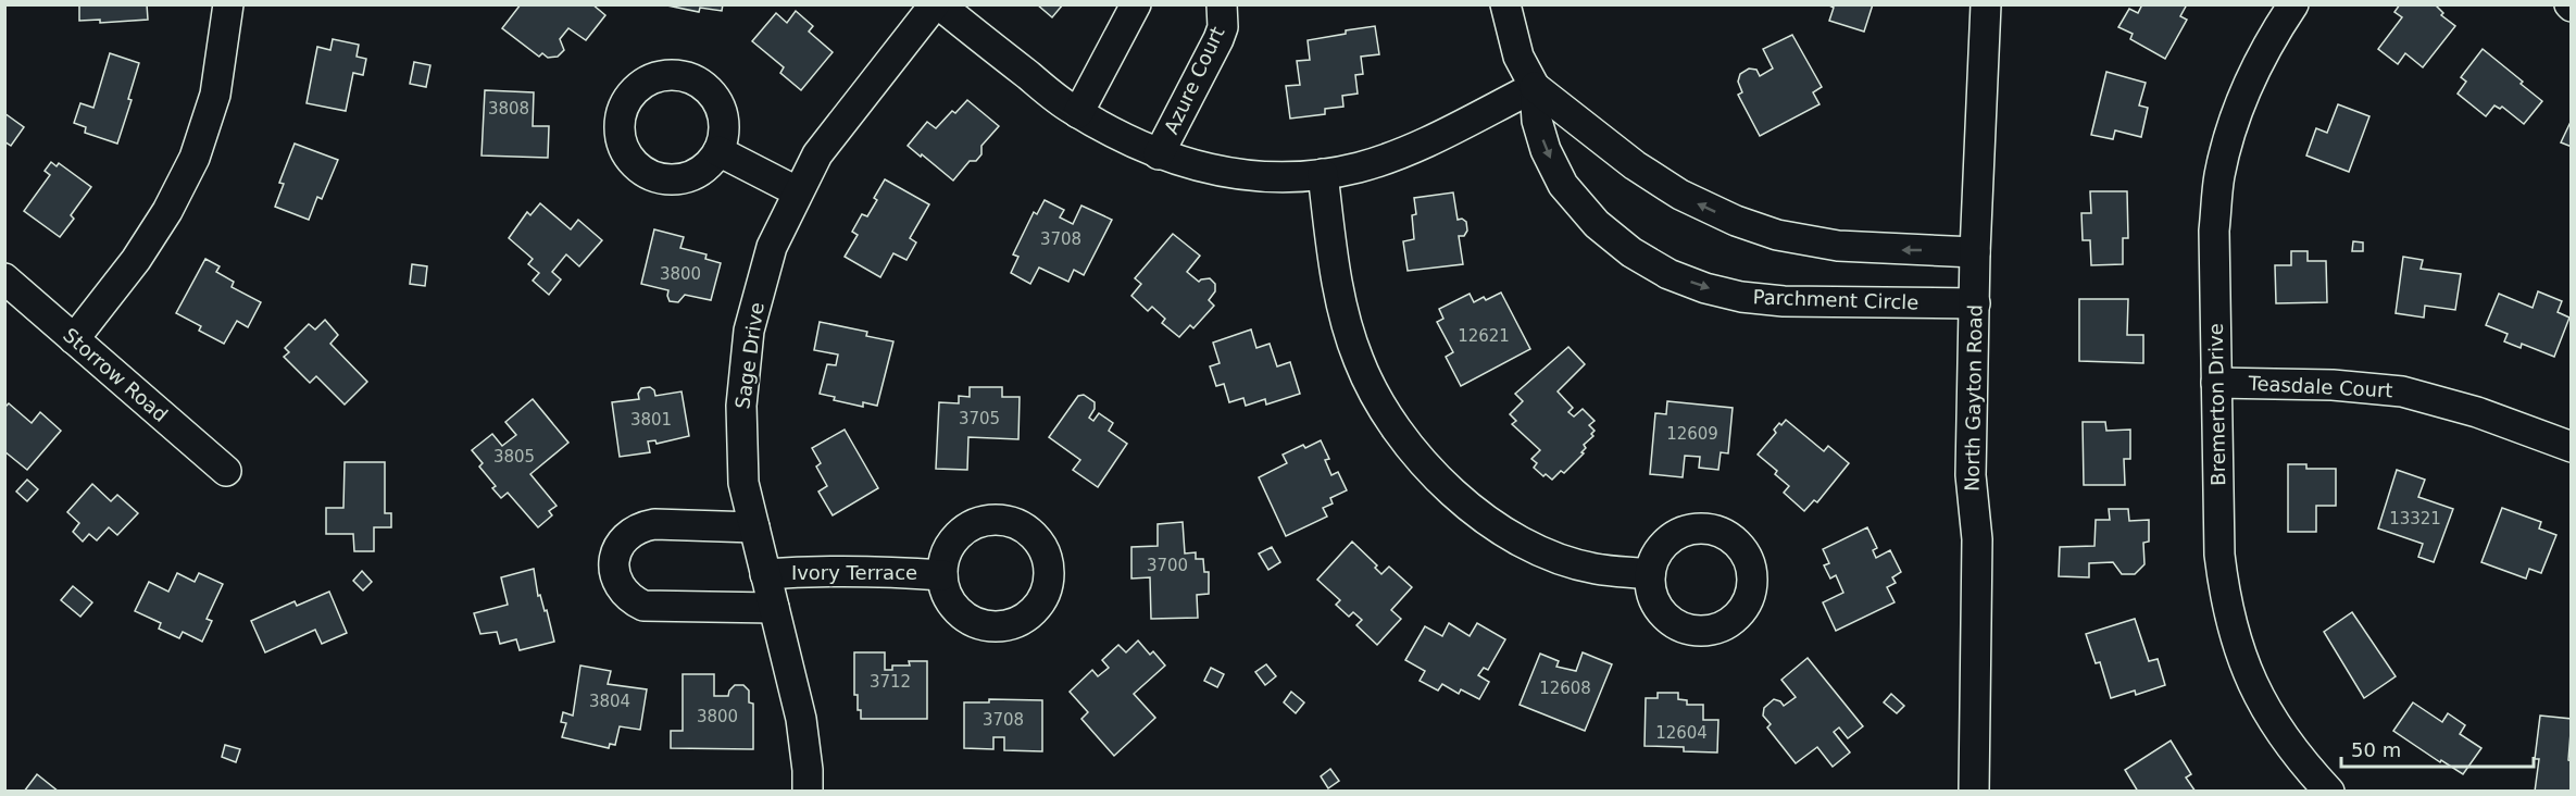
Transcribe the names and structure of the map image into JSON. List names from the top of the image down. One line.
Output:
{"streets":{"street":["Azure Court","Parchment Circle","Sage Drive","Storrow Road","Teasdale Court","North Gayton Road","Bremerton Drive","Ivory Terrace"]},"crossings":[["Parchment Circle","North Gayton Road"],["Sage Drive","Ivory Terrace"],["Teasdale Court","Bremerton Drive"]],"house_numbers":["3808","3708","3800","12621","3705","3801","12609","3805","13321","3700","3712","12608","3804","3800","3708","12604"],"scale_bar":"50 m"}
